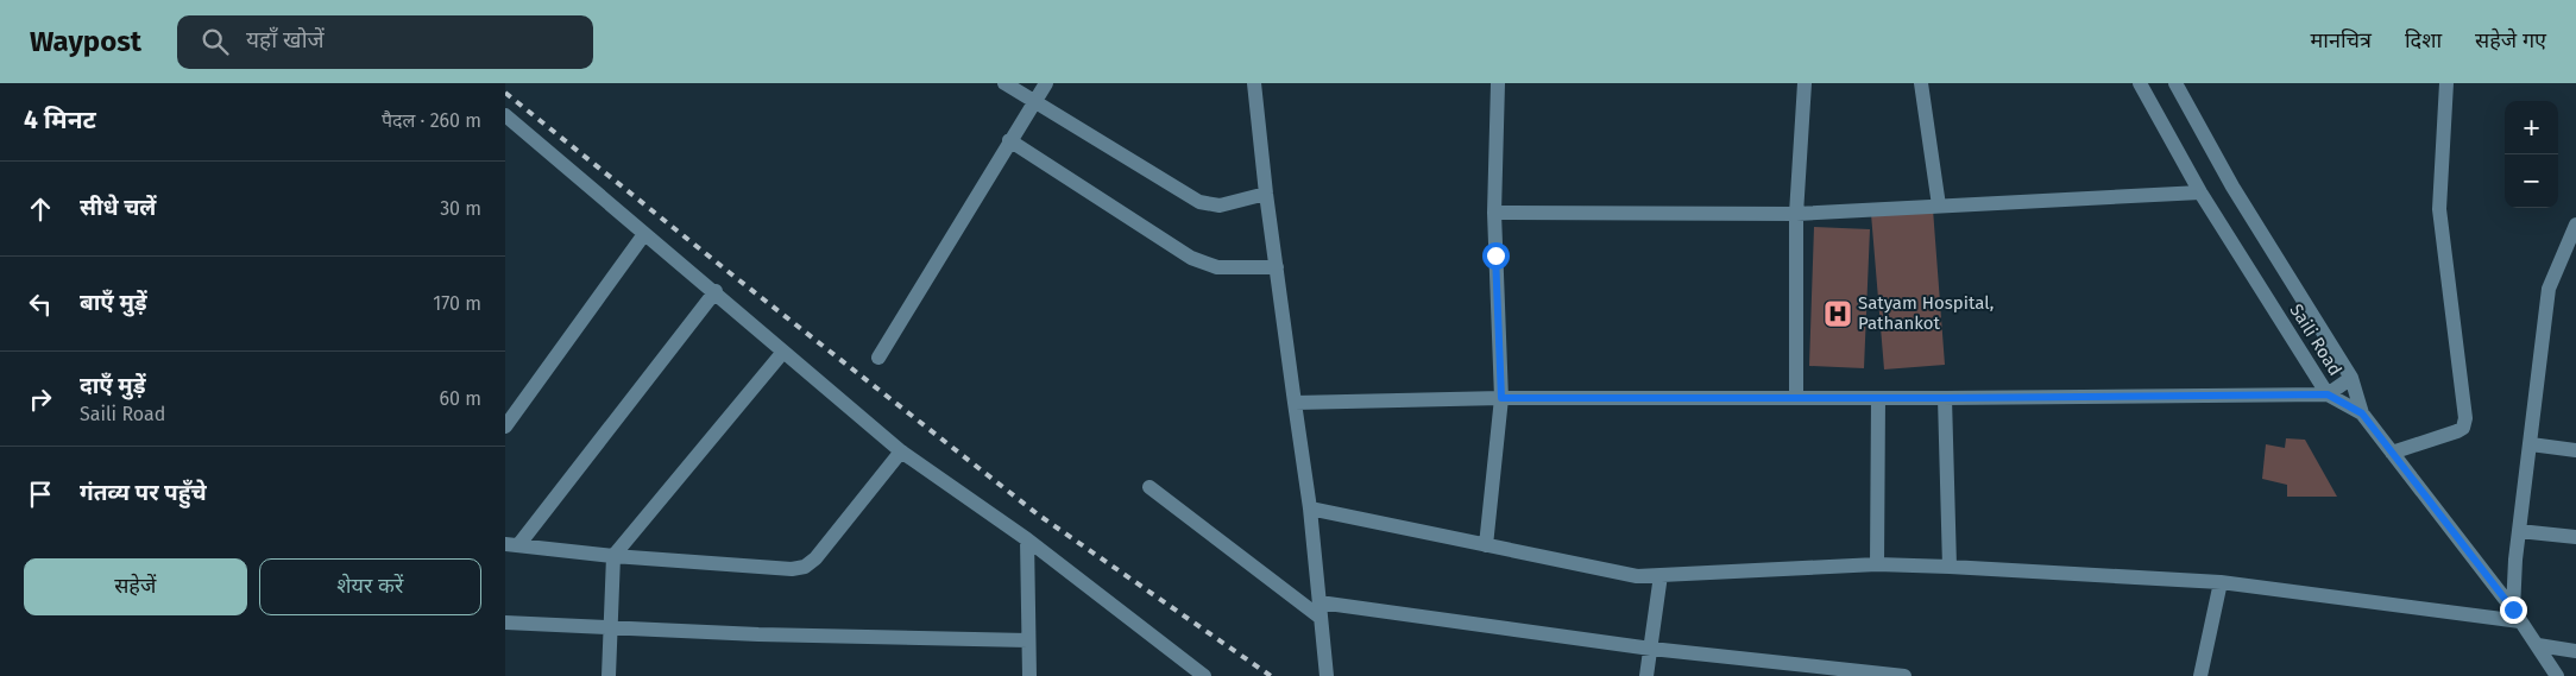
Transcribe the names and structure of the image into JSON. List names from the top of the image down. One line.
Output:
{"streets":{"street":["Saili Road"]},"places":{"hospital":["Satyam Hospital, Pathankot"]},"page":{"header":"Waypost","search":"यहाँ खोजें","nav":["मानचित्र","दिशा","सहेजे गए"],"heading":["4 मिनट","पैदल · 260 m"],"map_buttons":["+","−"],"list":[["सीधे चलें","30 m"],["बाएँ मुड़ें","170 m"],["दाएँ मुड़ें","Saili Road","60 m"],"गंतव्य पर पहुँचे"],"buttons":["सहेजें","शेयर करें"]}}
